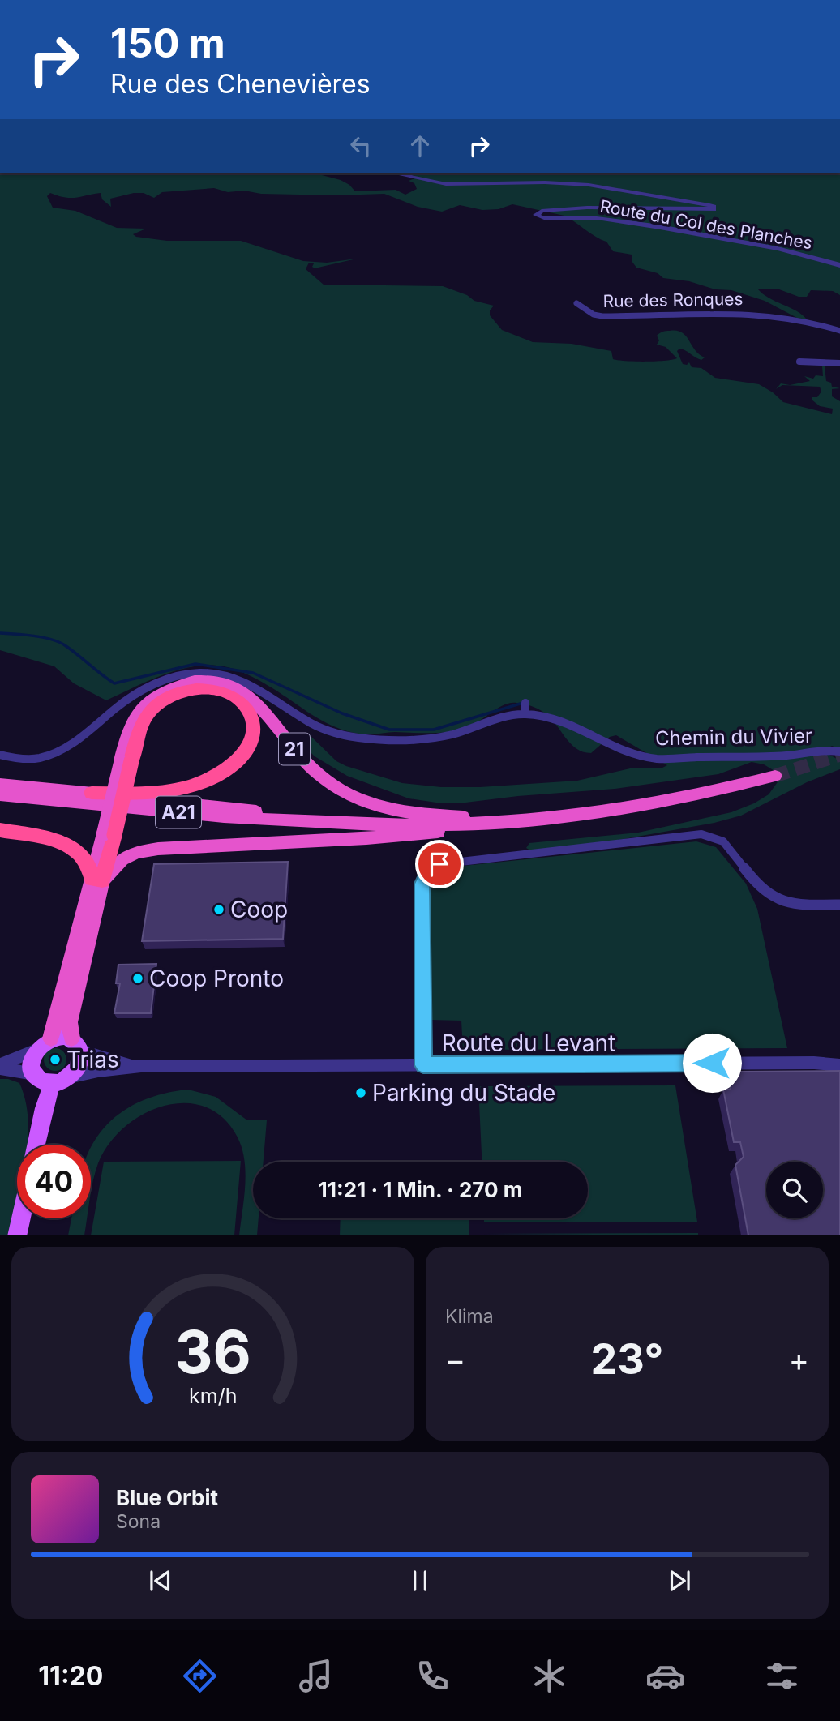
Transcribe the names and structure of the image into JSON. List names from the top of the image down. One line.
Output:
{"streets":{"highway":["21","A21"],"street":["Route du Col des Planches","Rue des Ronques","Chemin du Vivier","Route du Levant"]},"crossings":[["21","A21"]],"places":["Coop","Coop Pronto","Trias","Parking du Stade"],"page":{"turn":["150 m","Rue des Chenevières"],"limit":"40","trip":"11:21 · 1 Min. · 270 m","tile":"Klima","heat":["−","23°","+"],"song":["Blue Orbit","Sona"],"tabs":"11:20","gauge":["36","km/h"]}}
